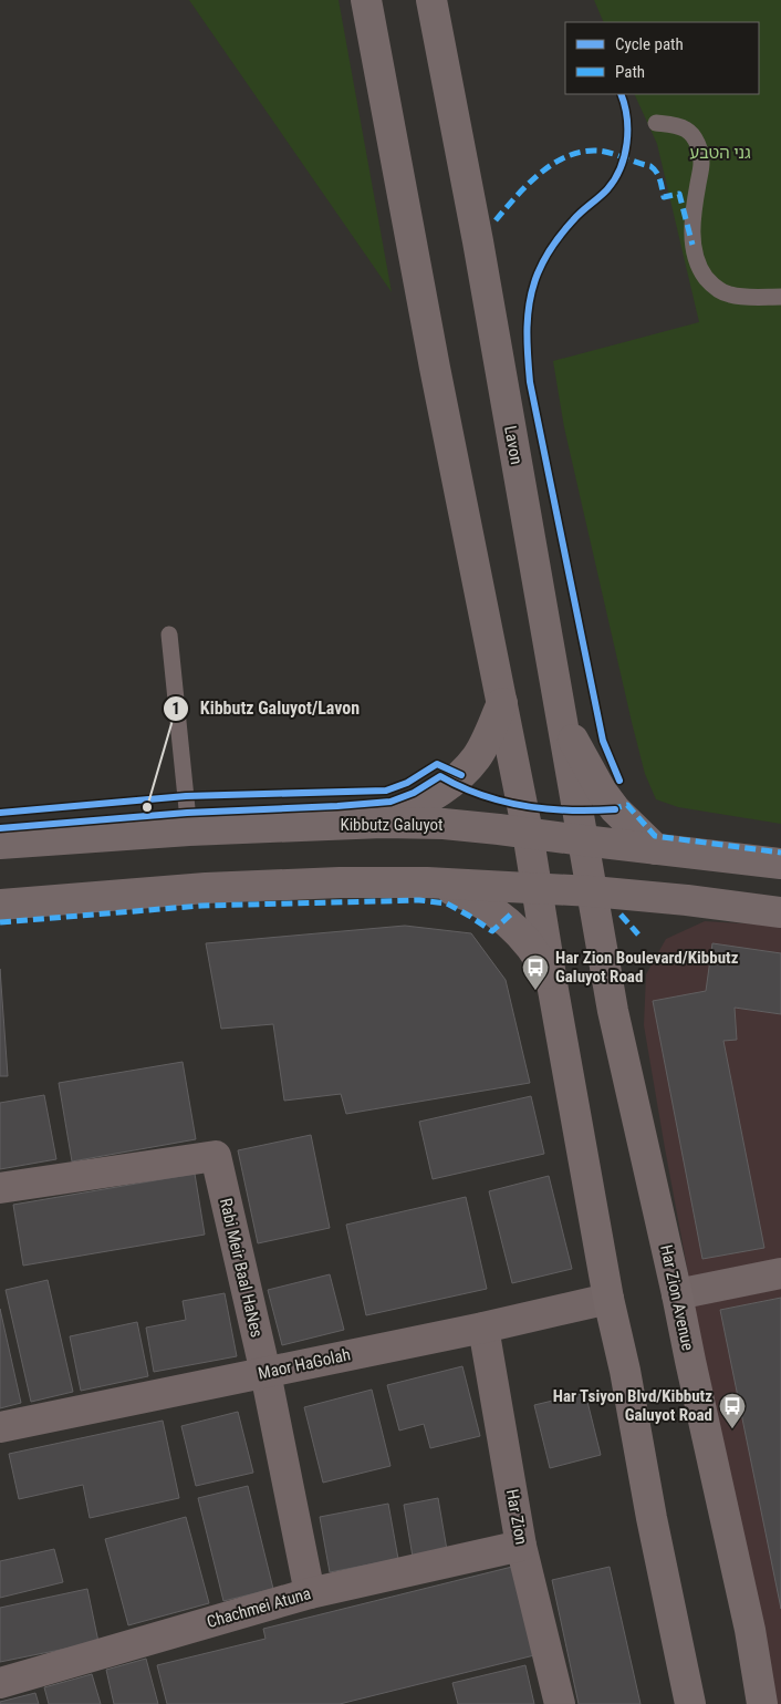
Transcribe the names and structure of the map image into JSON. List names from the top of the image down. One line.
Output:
{"streets":{"main road":["Lavon","Kibbutz Galuyot","Har Zion Avenue"],"street":["Rabi Meir Baal HaNes","Maor HaGolah","Har Zion","Chachmei Atuna"]},"crossings":[["Lavon","Kibbutz Galuyot"],["Lavon","Har Zion Avenue"],["Rabi Meir Baal HaNes","Maor HaGolah"],["Rabi Meir Baal HaNes","Chachmei Atuna"],["Maor HaGolah","Har Zion"],["Har Zion","Chachmei Atuna"]],"parks":["גני הטבע"],"places":{"other":["Kibbutz Galuyot/Lavon"],"bus stop":["Har Zion Boulevard/Kibbutz Galuyot Road","Har Tsiyon Blvd/Kibbutz Galuyot Road"]},"legend":["Cycle path","Path"]}
